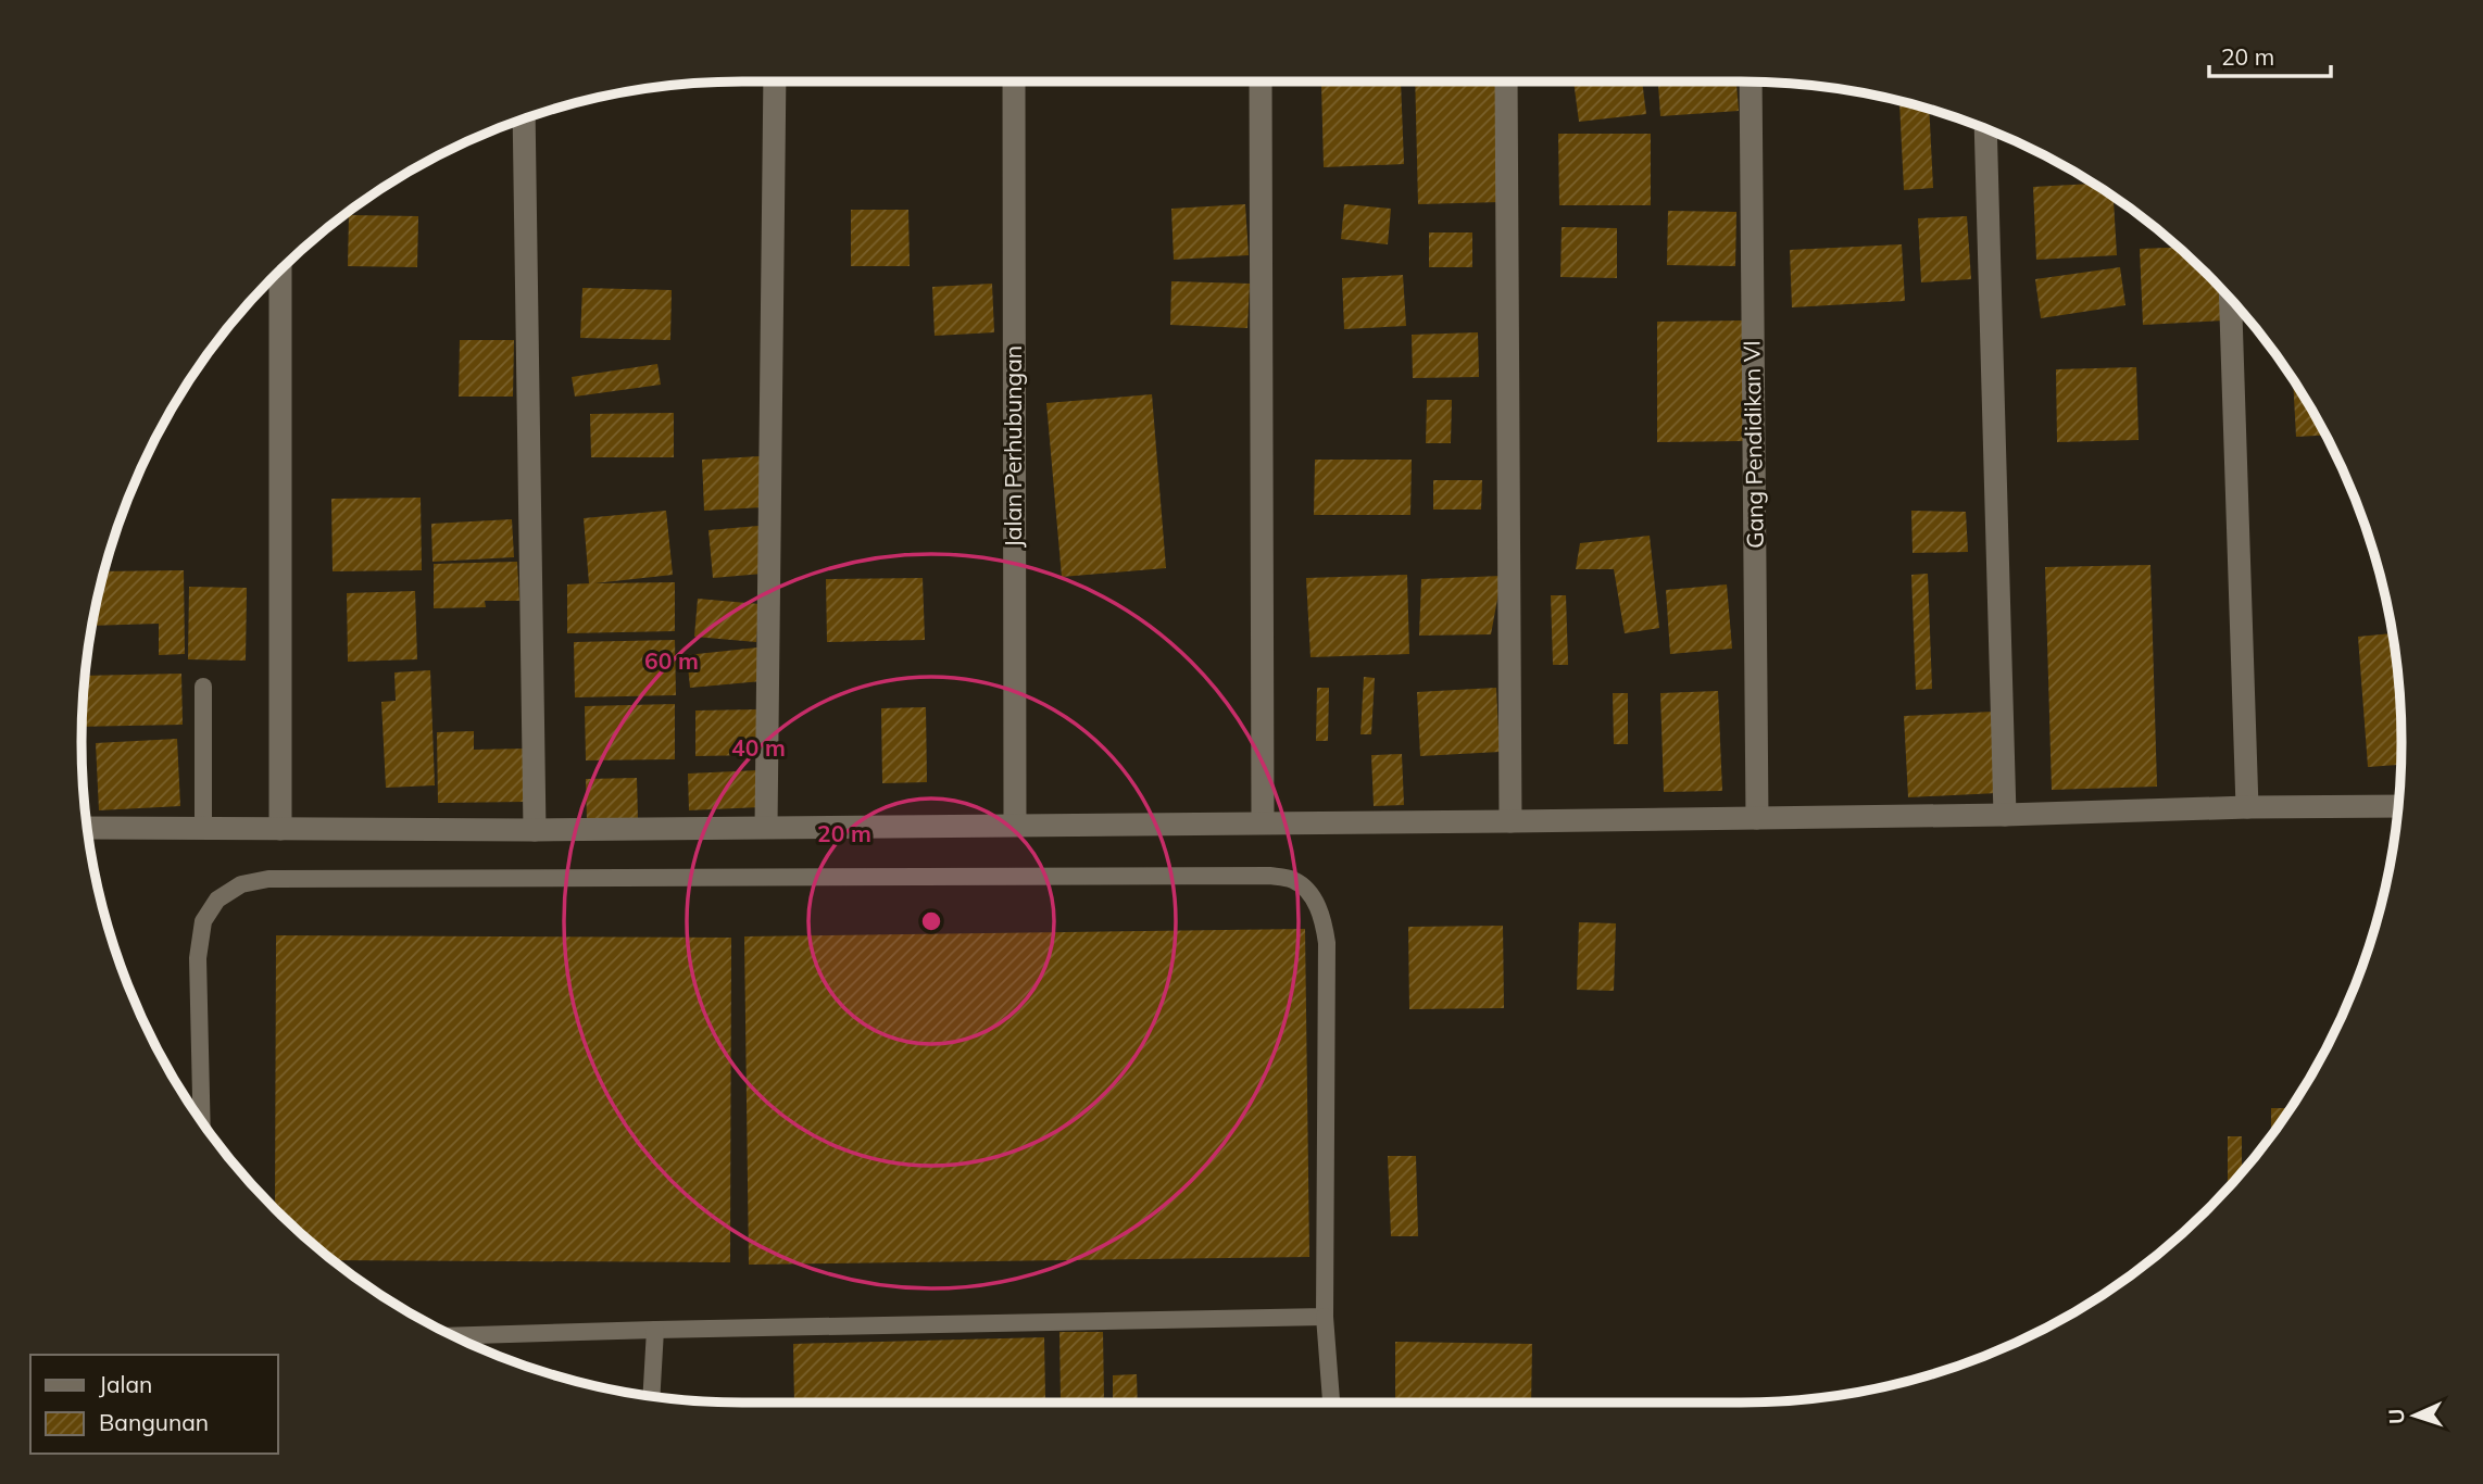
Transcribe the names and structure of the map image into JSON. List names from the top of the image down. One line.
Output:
{"streets":{"street":["Gang Pendidikan VI","Jalan Perhubungan"]},"legend":["Jalan","Bangunan"],"scale_bar":"20 m","north":"left","rings":["60 m","40 m","20 m"]}
